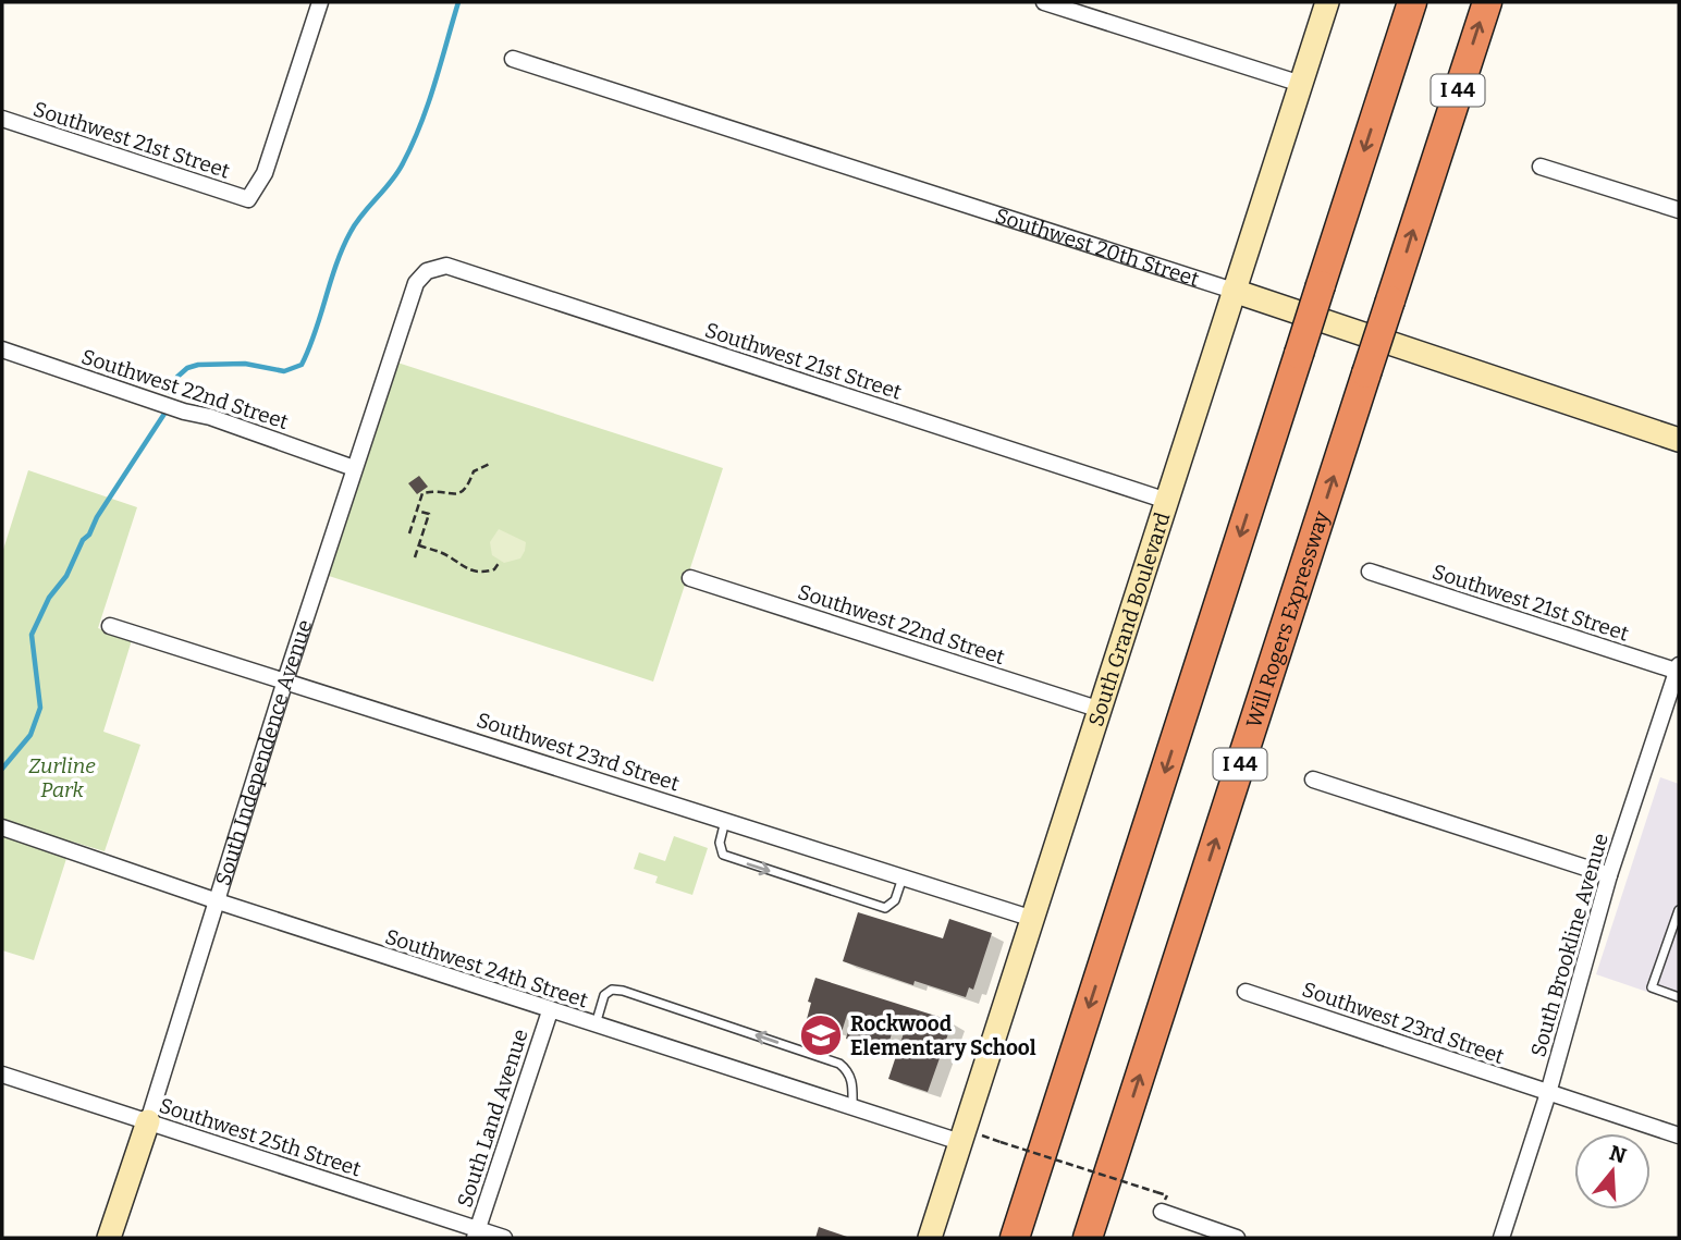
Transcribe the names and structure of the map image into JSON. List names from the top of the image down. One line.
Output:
{"streets":{"highway":["I 44","Will Rogers Expressway"],"street":["Southwest 21st Street","Southwest 20th Street","Southwest 22nd Street","South Grand Boulevard","Southwest 23rd Street","South Independence Avenue","South Brookline Avenue","Southwest 24th Street","South Land Avenue","Southwest 25th Street"]},"crossings":[["Southwest 21st Street","South Grand Boulevard"],["Southwest 21st Street","South Independence Avenue"],["Southwest 21st Street","South Brookline Avenue"],["Southwest 20th Street","South Grand Boulevard"],["Southwest 22nd Street","South Grand Boulevard"],["Southwest 22nd Street","South Independence Avenue"],["South Grand Boulevard","Southwest 23rd Street"],["South Grand Boulevard","Southwest 24th Street"],["Southwest 23rd Street","South Independence Avenue"],["Southwest 23rd Street","South Brookline Avenue"],["South Independence Avenue","Southwest 24th Street"],["South Independence Avenue","Southwest 25th Street"],["Southwest 24th Street","South Land Avenue"],["South Land Avenue","Southwest 25th Street"]],"parks":["Zurline Park"],"places":{"school or university":["Rockwood Elementary School"]},"north":"top"}
